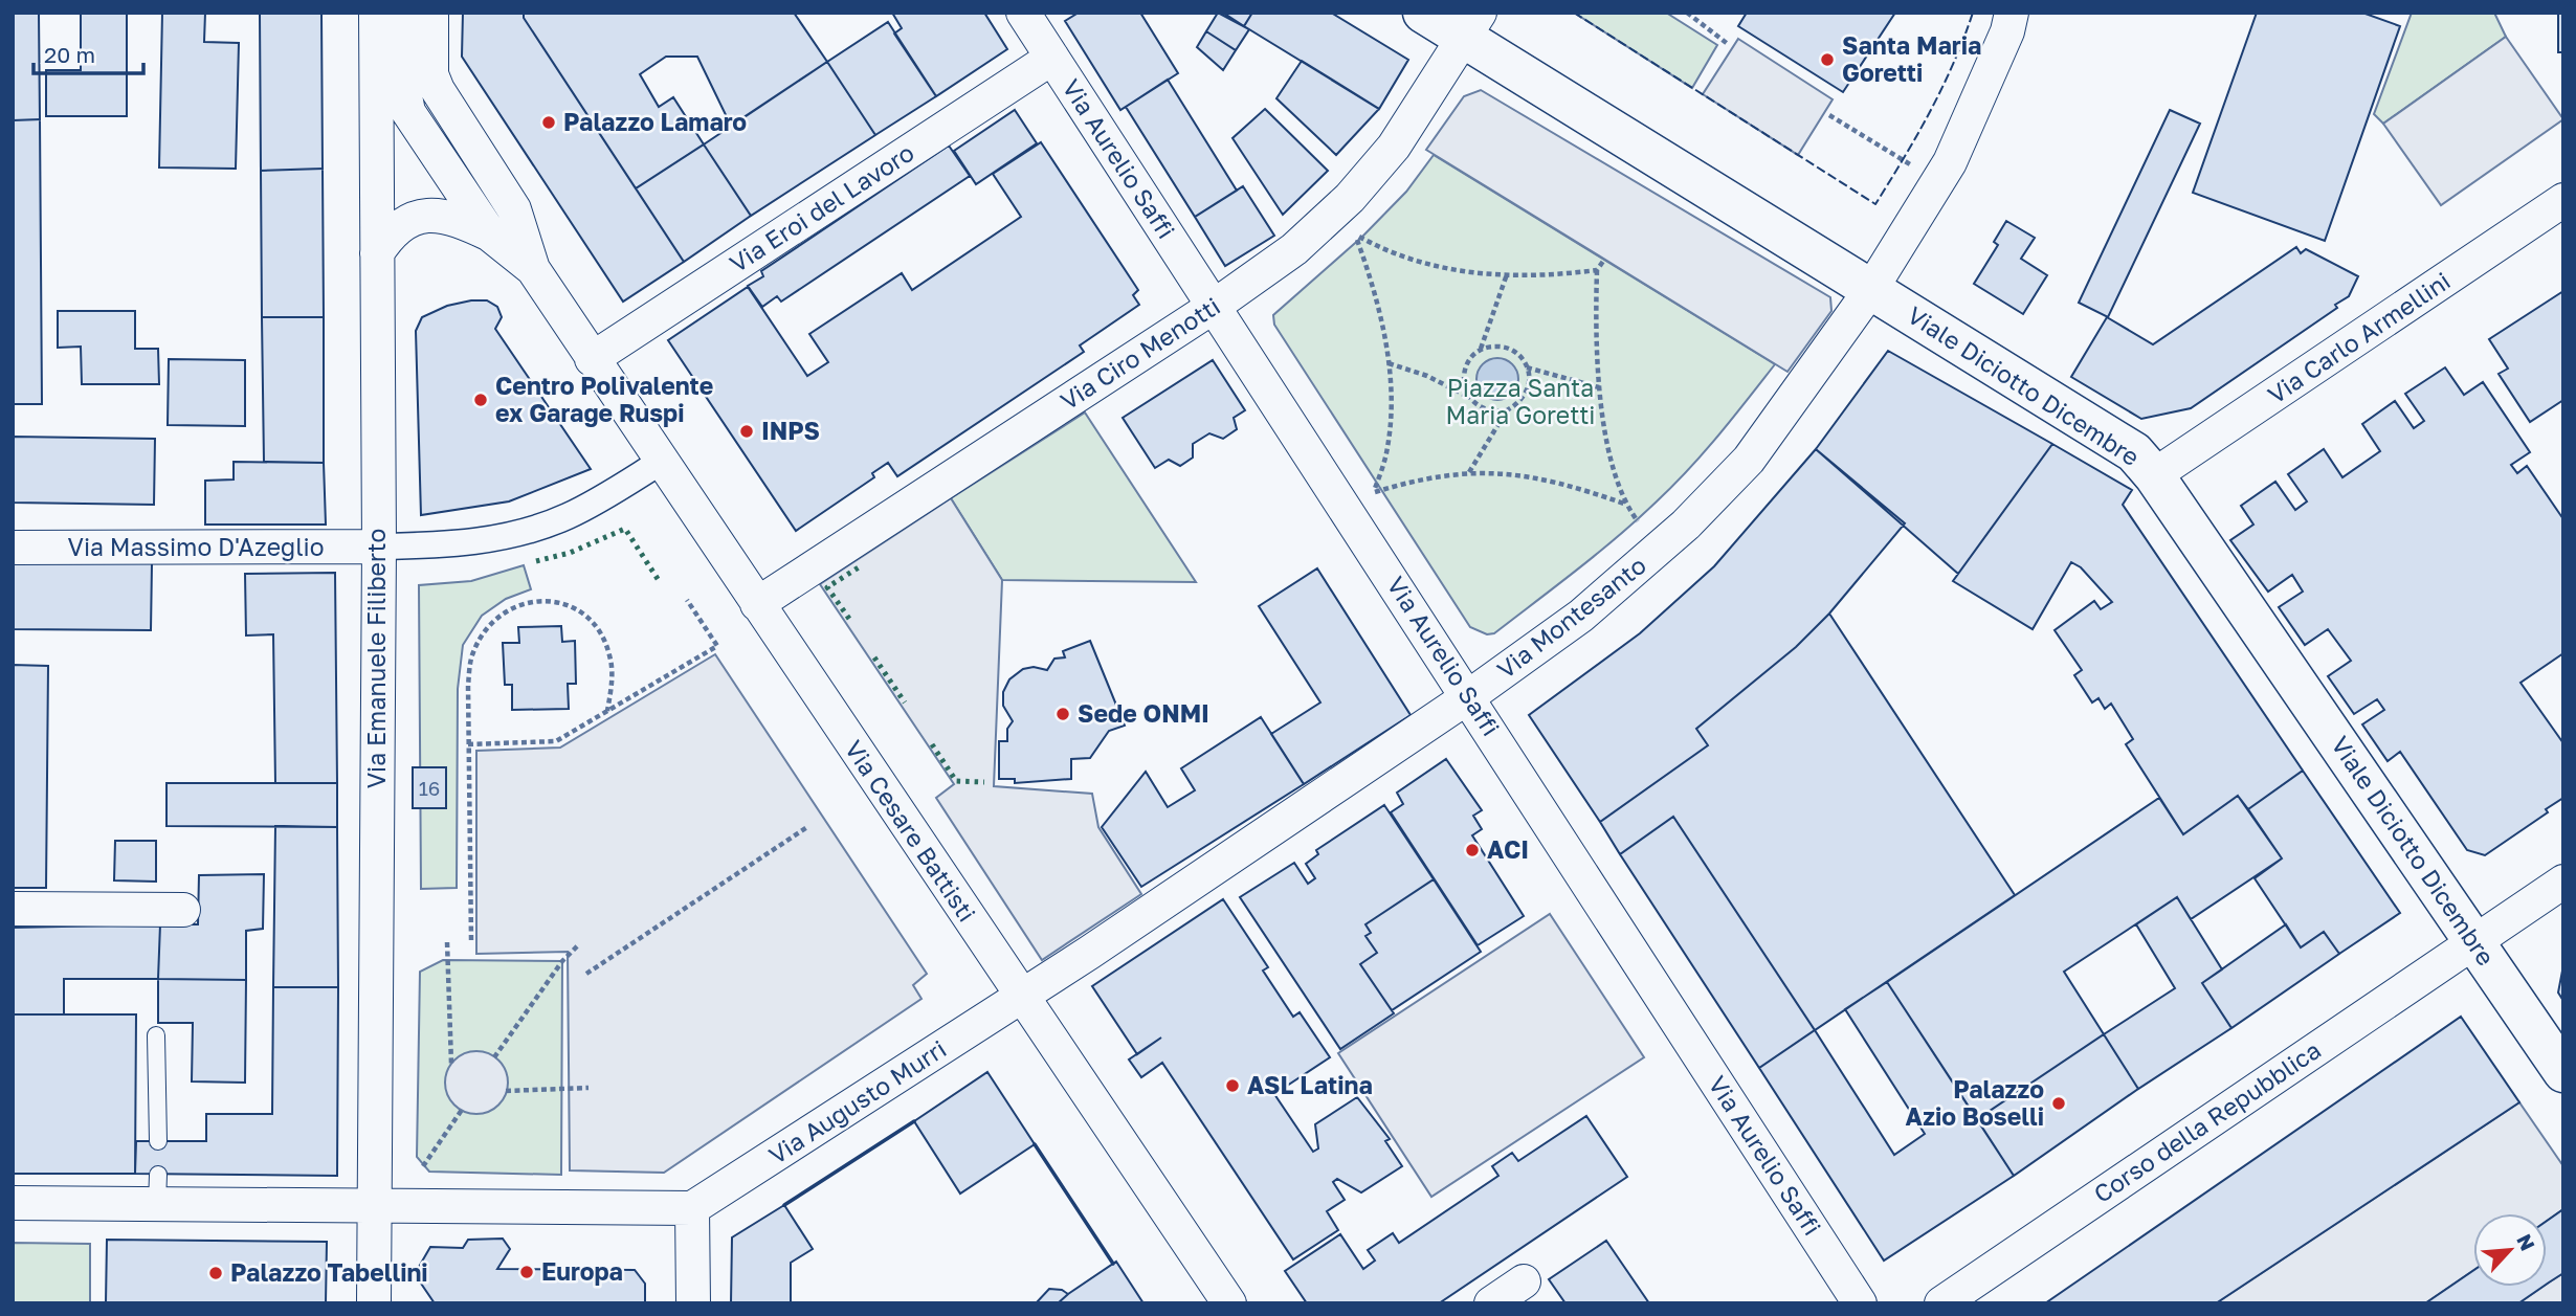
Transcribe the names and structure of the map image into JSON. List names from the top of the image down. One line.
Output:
{"streets":{"main road":["Viale Diciotto Dicembre"],"street":["Via Aurelio Saffi","Via Eroi del Lavoro","Via Carlo Armellini","Via Ciro Menotti","Via Massimo D'Azeglio","Via Montesanto","Via Emanuele Filiberto","Via Cesare Battisti","Via Augusto Murri","Corso della Repubblica"]},"crossings":[["Via Aurelio Saffi","Via Eroi del Lavoro"],["Via Aurelio Saffi","Via Ciro Menotti"],["Via Aurelio Saffi","Via Montesanto"],["Via Eroi del Lavoro","Via Cesare Battisti"],["Via Carlo Armellini","Viale Diciotto Dicembre"],["Via Ciro Menotti","Viale Diciotto Dicembre"],["Via Ciro Menotti","Via Cesare Battisti"],["Viale Diciotto Dicembre","Via Montesanto"],["Viale Diciotto Dicembre","Corso della Repubblica"],["Via Massimo D'Azeglio","Via Emanuele Filiberto"],["Via Montesanto","Via Cesare Battisti"],["Via Montesanto","Via Augusto Murri"],["Via Cesare Battisti","Via Augusto Murri"]],"parks":["Piazza Santa Maria Goretti"],"places":["Santa Maria Goretti","Palazzo Lamaro","Centro Polivalente ex Garage Ruspi","INPS","Sede ONMI","ACI","ASL Latina","Palazzo Azio Boselli","Europa","Palazzo Tabellini"],"house_numbers":["16"],"scale_bar":"20 m","north":"top right"}
